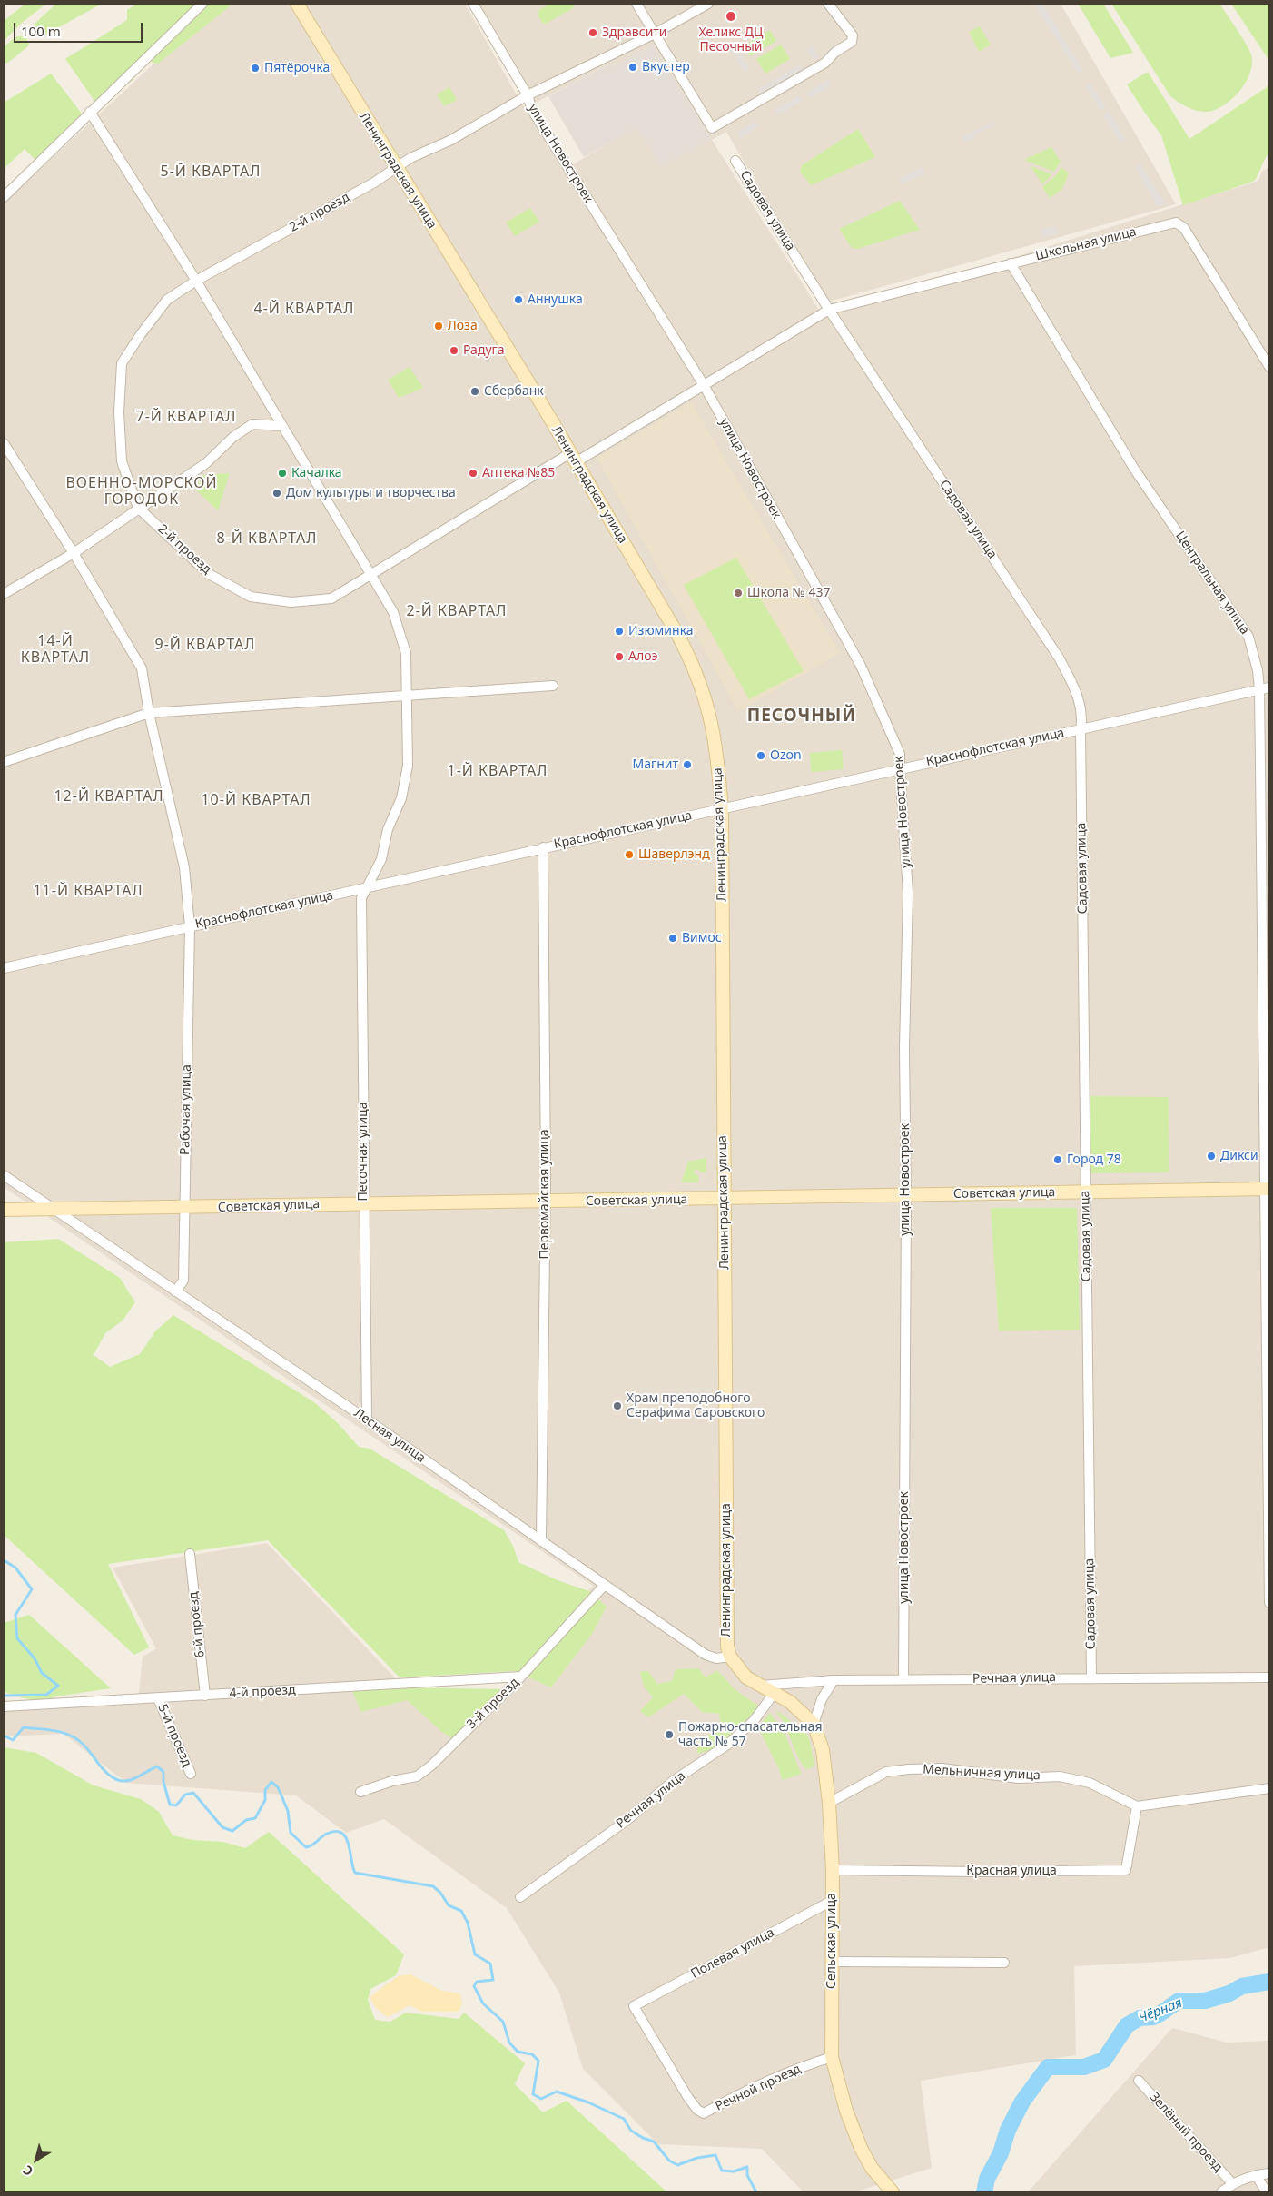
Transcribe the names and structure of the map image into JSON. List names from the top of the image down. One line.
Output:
{"streets":{"main road":["Ленинградская улица","Советская улица","Сельская улица"],"street":["улица Новостроек","Садовая улица","2-й проезд","Школьная улица","Центральная улица","Краснофлотская улица","Рабочая улица","Песочная улица","Первомайская улица","Лесная улица","6-й проезд","Речная улица","4-й проезд","3-й проезд","5-й проезд","Мельничная улица","Красная улица","Полевая улица","Речной проезд","Зелёный проезд"]},"crossings":[["улица Новостроек","2-й проезд"],["улица Новостроек","Школьная улица"],["улица Новостроек","Краснофлотская улица"],["улица Новостроек","Советская улица"],["улица Новостроек","Речная улица"],["Ленинградская улица","2-й проезд"],["Ленинградская улица","Краснофлотская улица"],["Ленинградская улица","Советская улица"],["Ленинградская улица","Лесная улица"],["Садовая улица","Школьная улица"],["Садовая улица","Краснофлотская улица"],["Садовая улица","Советская улица"],["Садовая улица","Речная улица"],["2-й проезд","Школьная улица"],["2-й проезд","Песочная улица"],["Школьная улица","Центральная улица"],["Центральная улица","Краснофлотская улица"],["Центральная улица","Советская улица"],["Краснофлотская улица","Рабочая улица"],["Краснофлотская улица","Песочная улица"],["Краснофлотская улица","Первомайская улица"],["Рабочая улица","Советская улица"],["Рабочая улица","Лесная улица"],["Песочная улица","Советская улица"],["Песочная улица","Лесная улица"],["Советская улица","Первомайская улица"],["Советская улица","Лесная улица"],["Первомайская улица","Лесная улица"],["Лесная улица","3-й проезд"],["6-й проезд","4-й проезд"],["4-й проезд","3-й проезд"],["4-й проезд","5-й проезд"],["Мельничная улица","Красная улица"],["Мельничная улица","Сельская улица"],["Красная улица","Сельская улица"],["Сельская улица","Полевая улица"],["Сельская улица","Речной проезд"],["Полевая улица","Речной проезд"]],"districts":["5-Й КВАРТАЛ","4-Й КВАРТАЛ","7-Й КВАРТАЛ","ВОЕННО-МОРСКОЙ ГОРОДОК","8-Й КВАРТАЛ","2-Й КВАРТАЛ","14-Й КВАРТАЛ","9-Й КВАРТАЛ","ПЕСОЧНЫЙ","1-Й КВАРТАЛ","12-Й КВАРТАЛ","10-Й КВАРТАЛ","11-Й КВАРТАЛ"],"water":["Чёрная"],"places":["Хеликс ДЦ Песочный","Здравсити","Вкустер","Пятёрочка","Аннушка","Лоза","Радуга","Сбербанк","Качалка","Аптека №85","Дом культуры и творчества","Школа № 437","Изюминка","Алоэ","Ozon","Магнит","Шаверлэнд","Вимос","Дикси","Город 78","Храм преподобного Серафима Саровского","Пожарно-спасательная часть № 57"],"scale_bar":"100 m","north":"bottom left"}
